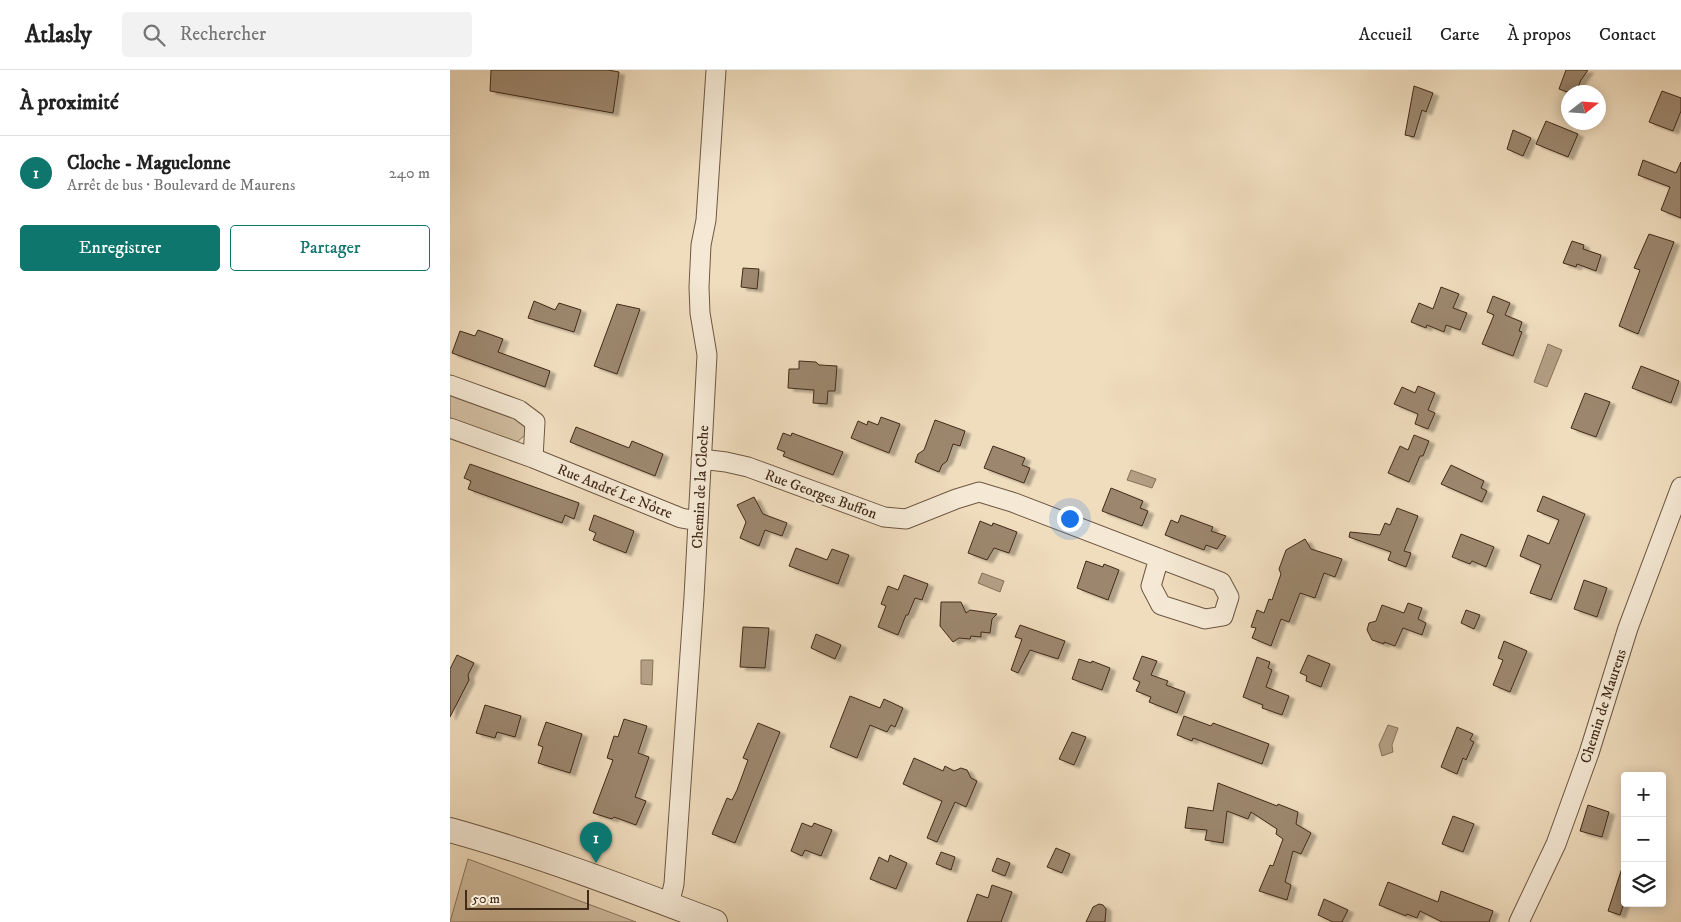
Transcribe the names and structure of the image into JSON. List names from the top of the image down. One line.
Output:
{"streets":{"street":["Chemin de la Cloche","Rue André Le Nôtre","Rue Georges Buffon","Chemin de Maurens"]},"crossings":[["Chemin de la Cloche","Rue André Le Nôtre"],["Chemin de la Cloche","Rue Georges Buffon"]],"scale_bar":"50 m","north":"right","page":{"header":"Atlasly","search":"Rechercher","nav":["Accueil","Carte","À propos","Contact"],"heading":"À proximité","list":[{"mark":"1","name":"Cloche - Maguelonne","note":"Arrêt de bus · Boulevard de Maurens","value":"240 m"}],"buttons":["Enregistrer","Partager"],"map_buttons":["+","−"],"pins":"1","scale":"50 m"}}
